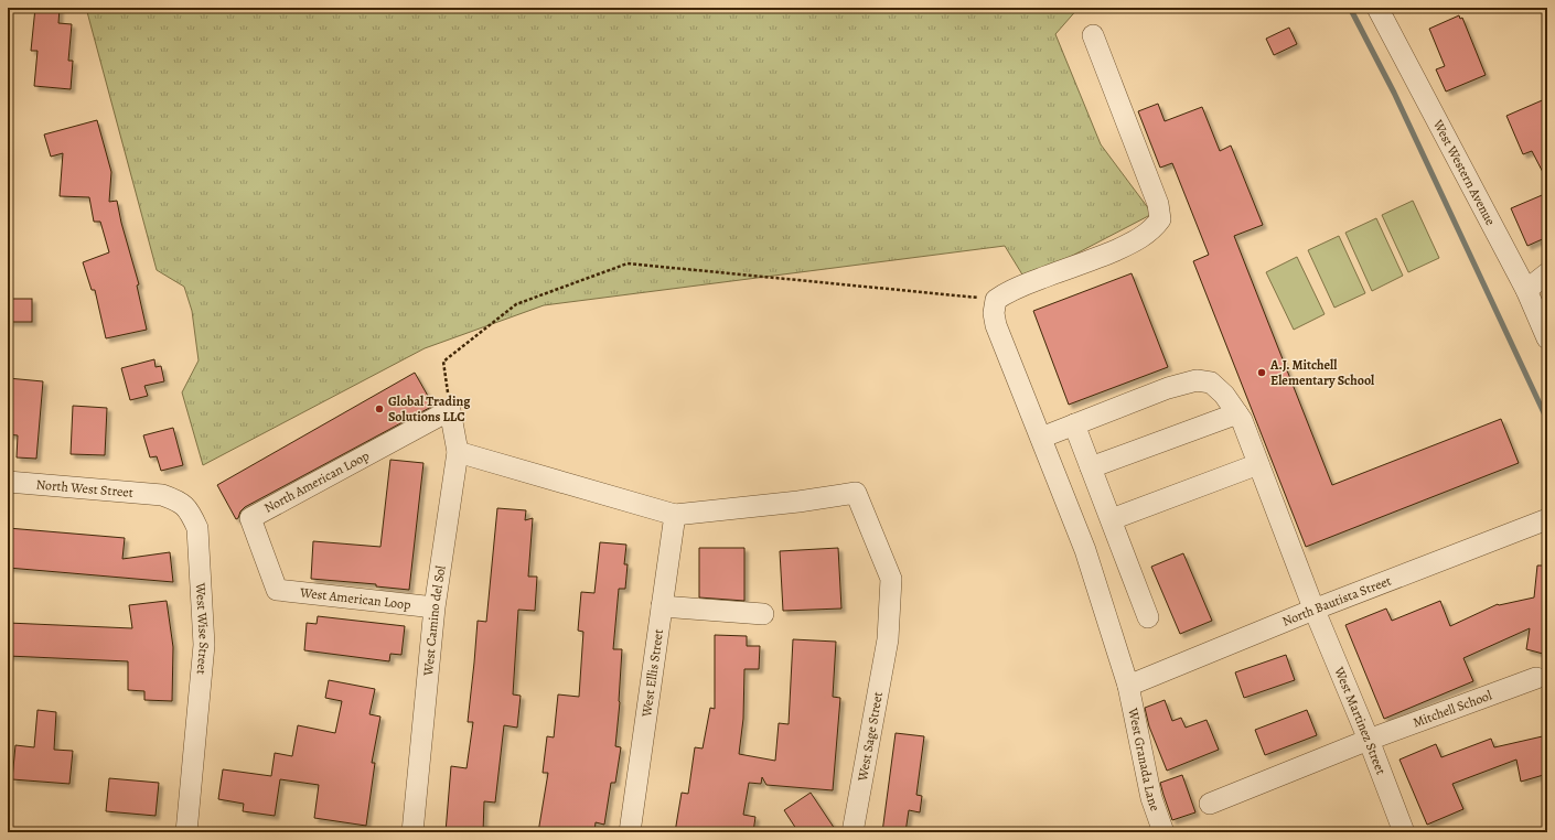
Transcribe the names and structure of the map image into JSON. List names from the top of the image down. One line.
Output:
{"streets":{"street":["West Western Avenue","North American Loop","North West Street","West American Loop","North Bautista Street","West Camino del Sol","West Wise Street","West Ellis Street","Mitchell School","West Martinez Street","West Sage Street","West Granada Lane"]},"crossings":[["North American Loop","West American Loop"],["North American Loop","West Camino del Sol"],["North West Street","West Wise Street"],["West American Loop","West Camino del Sol"],["North Bautista Street","West Martinez Street"],["North Bautista Street","West Granada Lane"],["West Ellis Street","West Sage Street"],["Mitchell School","West Martinez Street"],["West Martinez Street","West Granada Lane"]],"places":["A.J. Mitchell Elementary School","Global Trading Solutions LLC"]}
